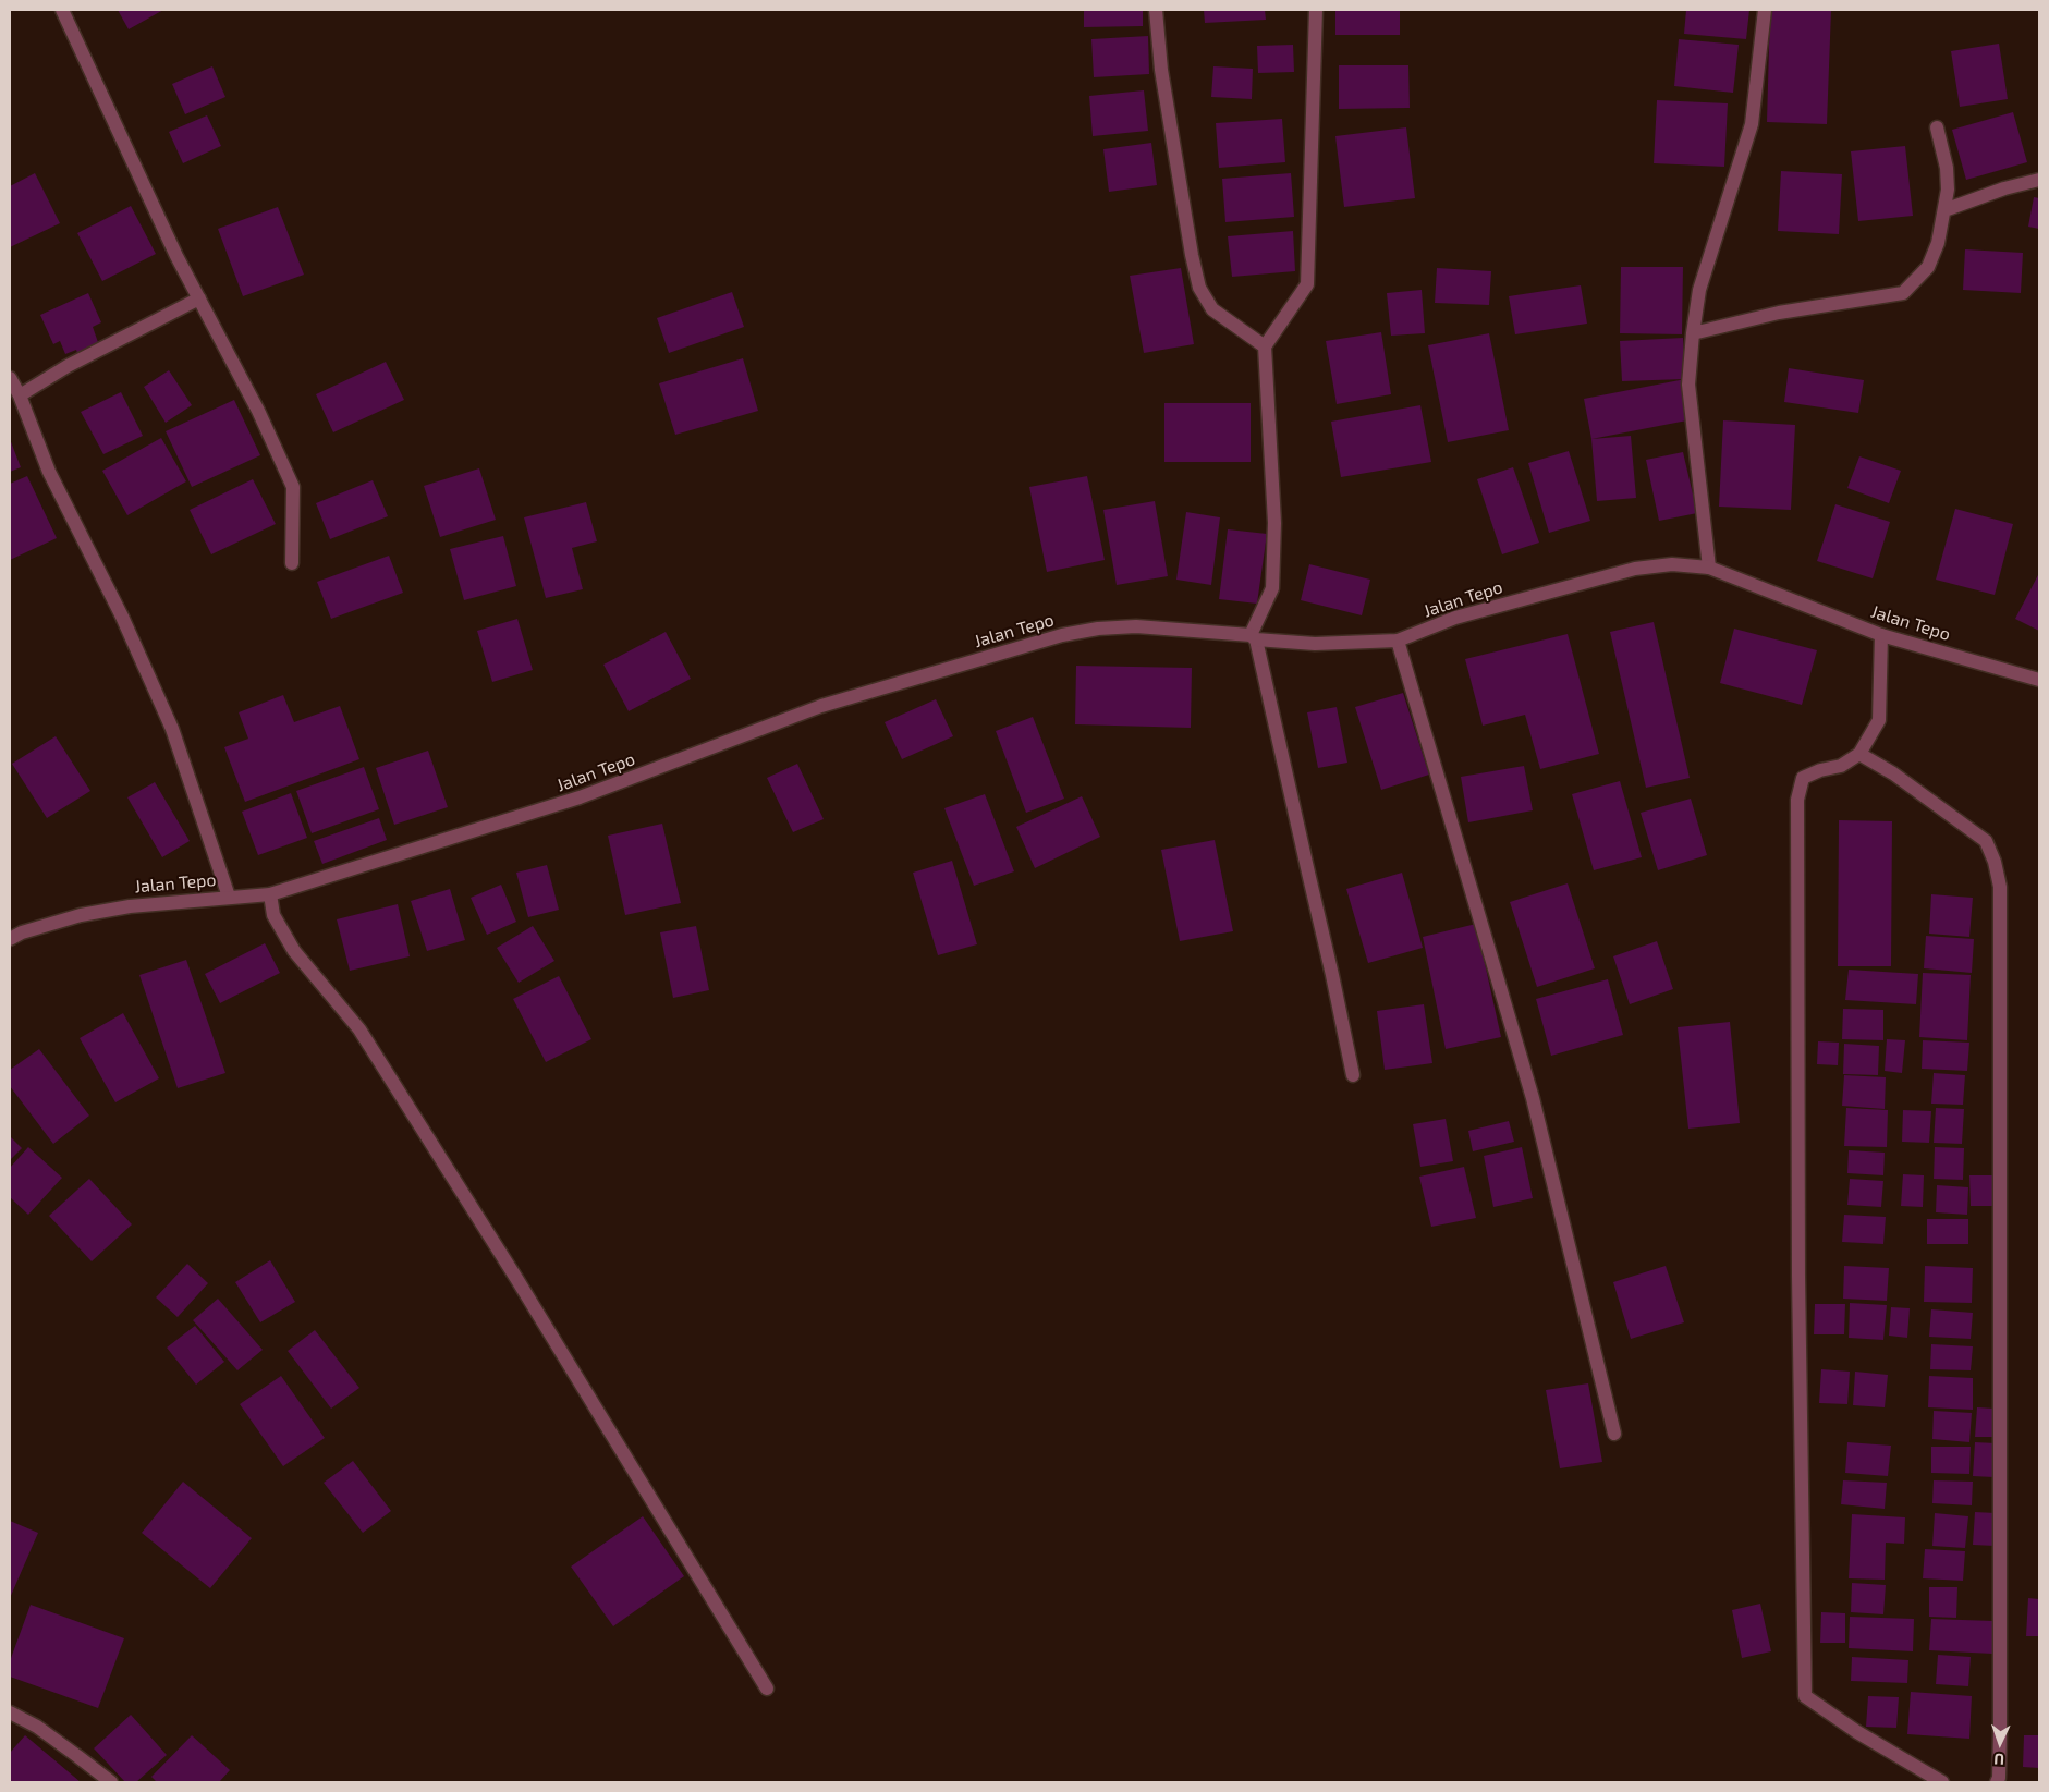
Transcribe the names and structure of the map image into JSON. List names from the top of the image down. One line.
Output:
{"streets":{"street":["Jalan Tepo"]},"north":"bottom"}
